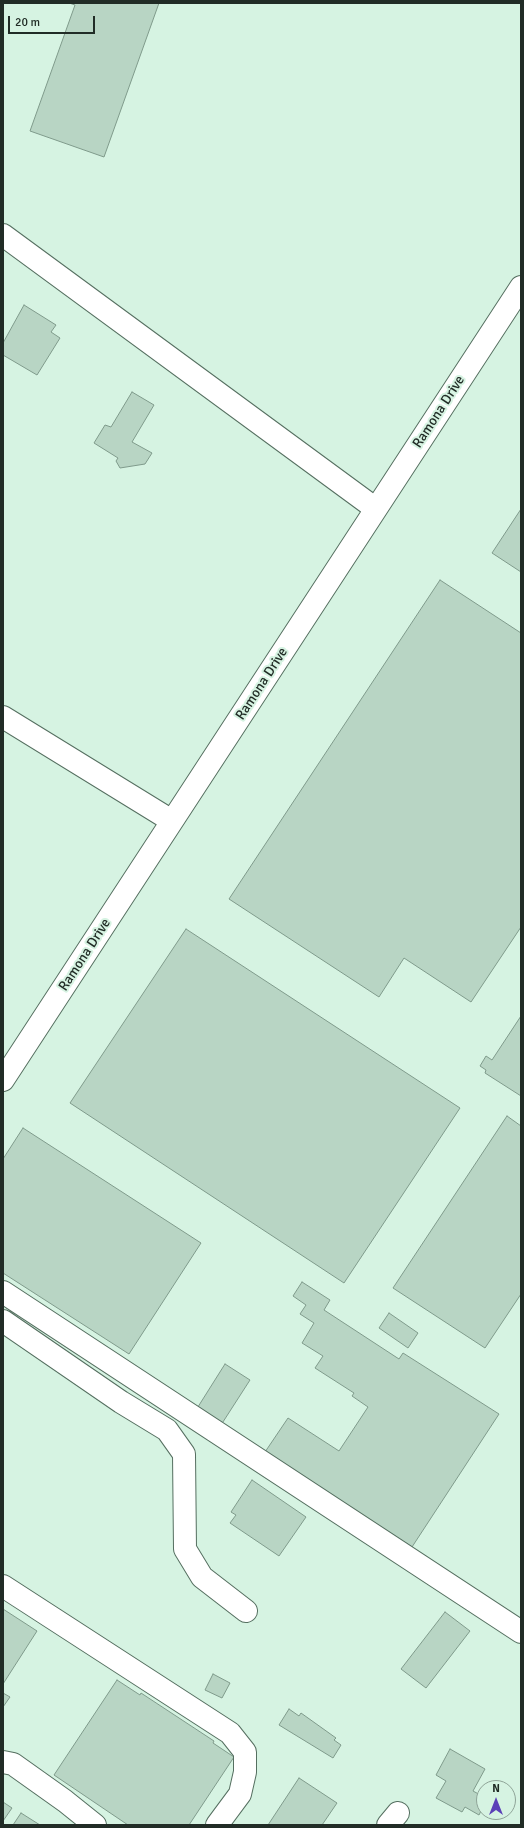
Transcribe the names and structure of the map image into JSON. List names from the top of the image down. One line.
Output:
{"streets":{"street":["Ramona Drive"]},"scale_bar":"20 m","north":"top"}
